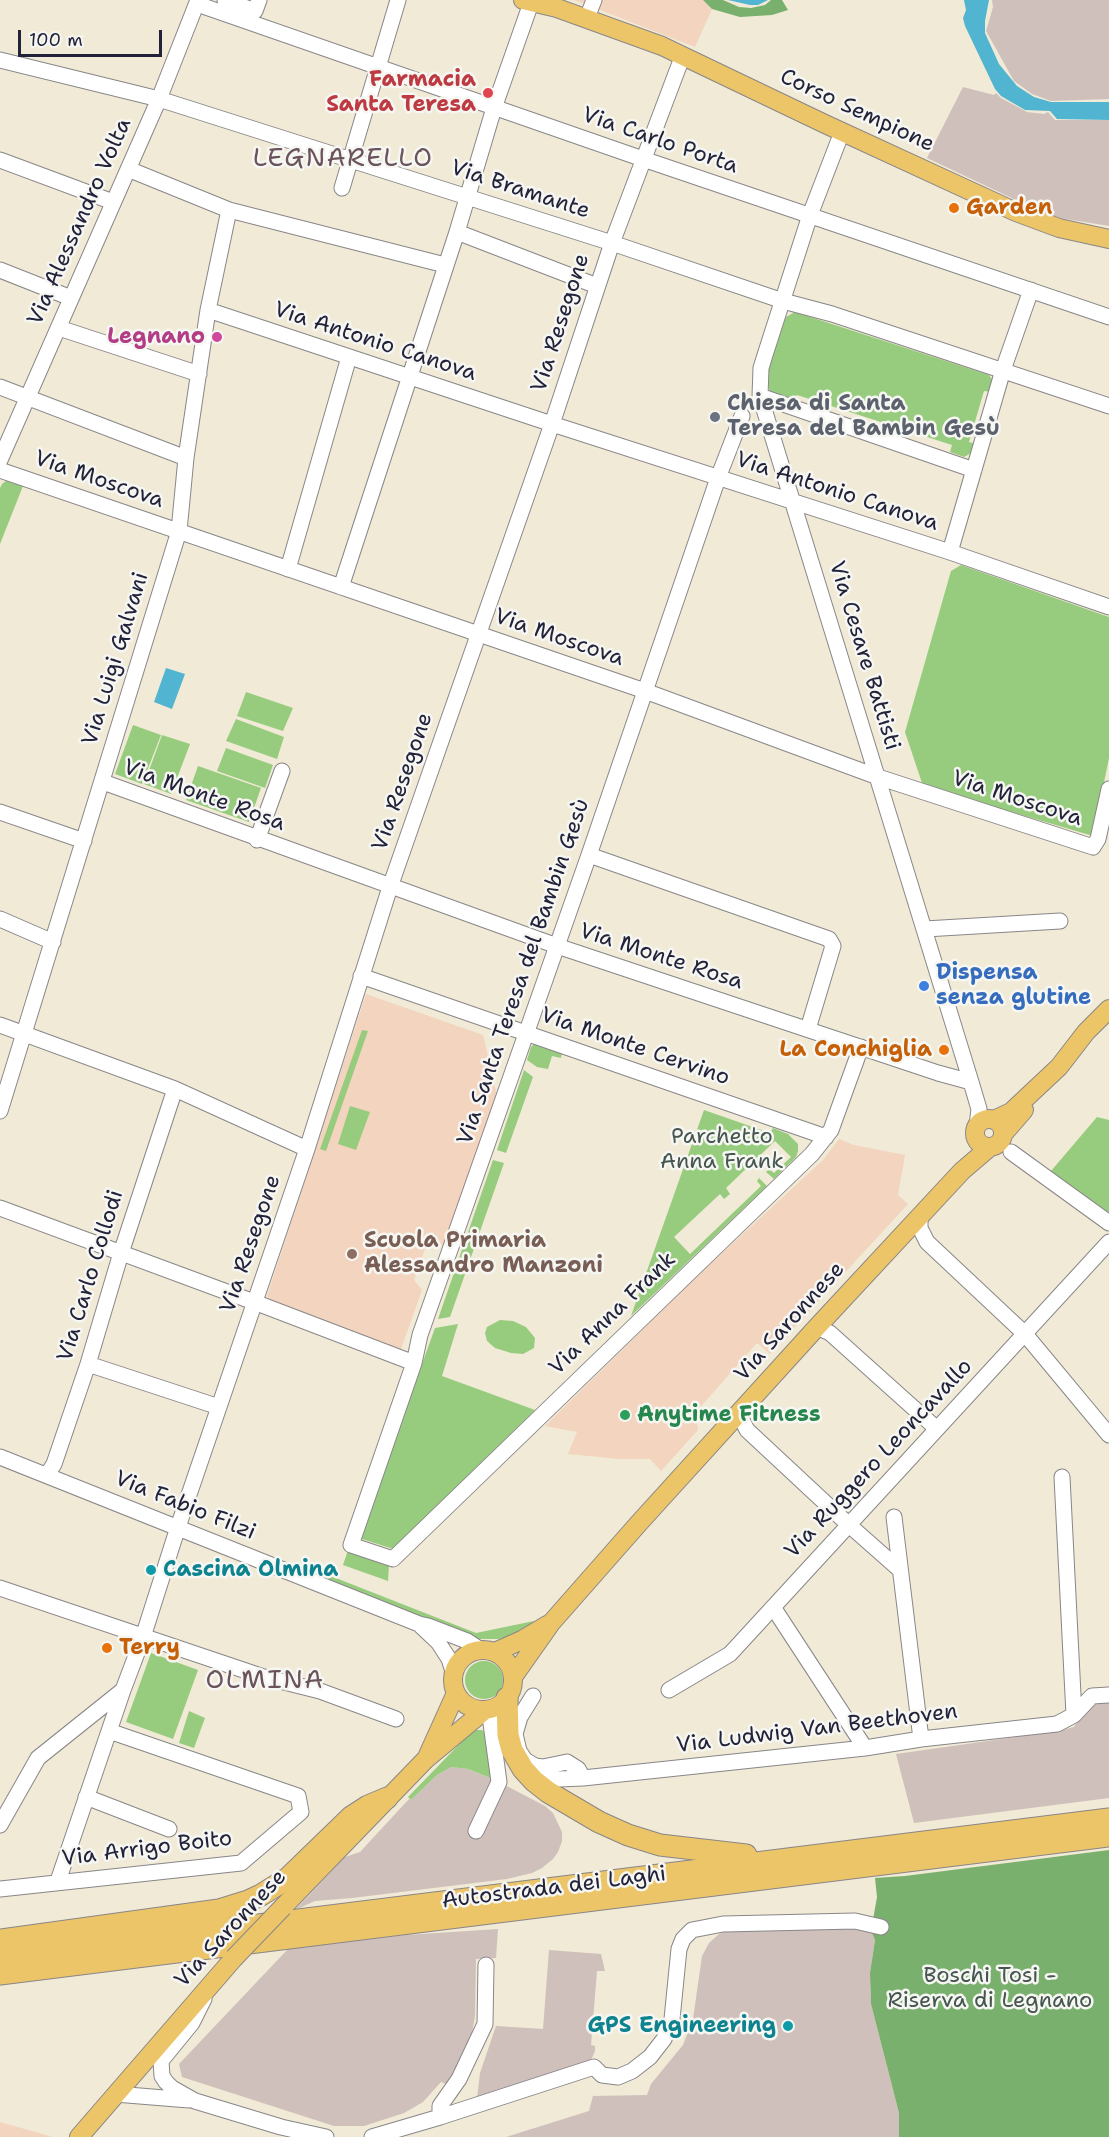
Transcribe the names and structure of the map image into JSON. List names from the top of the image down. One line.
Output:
{"streets":{"highway":["Autostrada dei Laghi"],"main road":["Corso Sempione","Via Saronnese"],"street":["Via Carlo Porta","Via Bramante","Via Alessandro Volta","Via Resegone","Via Antonio Canova","Via Moscova","Via Cesare Battisti","Via Luigi Galvani","Via Monte Rosa","Via Santa Teresa del Bambin Gesù","Via Monte Cervino","Via Carlo Collodi","Via Anna Frank","Via Ruggero Leoncavallo","Via Fabio Filzi","Via Ludwig Van Beethoven","Via Arrigo Boito"]},"crossings":[["Corso Sempione","Via Resegone"],["Via Carlo Porta","Via Alessandro Volta"],["Via Carlo Porta","Via Resegone"],["Via Bramante","Via Alessandro Volta"],["Via Bramante","Via Resegone"],["Via Resegone","Via Antonio Canova"],["Via Resegone","Via Moscova"],["Via Resegone","Via Monte Rosa"],["Via Resegone","Via Monte Cervino"],["Via Resegone","Via Fabio Filzi"],["Via Resegone","Via Arrigo Boito"],["Via Antonio Canova","Via Cesare Battisti"],["Via Antonio Canova","Via Luigi Galvani"],["Via Antonio Canova","Via Santa Teresa del Bambin Gesù"],["Via Moscova","Via Cesare Battisti"],["Via Moscova","Via Luigi Galvani"],["Via Moscova","Via Santa Teresa del Bambin Gesù"],["Via Cesare Battisti","Via Monte Rosa"],["Via Cesare Battisti","Via Saronnese"],["Via Luigi Galvani","Via Monte Rosa"],["Via Monte Rosa","Via Santa Teresa del Bambin Gesù"],["Via Monte Rosa","Via Anna Frank"],["Via Santa Teresa del Bambin Gesù","Via Monte Cervino"],["Via Santa Teresa del Bambin Gesù","Via Anna Frank"],["Via Monte Cervino","Via Anna Frank"],["Via Carlo Collodi","Via Fabio Filzi"],["Via Saronnese","Via Fabio Filzi"]],"districts":["LEGNARELLO","OLMINA"],"parks":["Parchetto Anna Frank","Boschi Tosi - Riserva di Legnano"],"places":["Farmacia Santa Teresa","Garden","Legnano","Chiesa di Santa Teresa del Bambin Gesù","Dispensa senza glutine","La Conchiglia","Scuola Primaria Alessandro Manzoni","Anytime Fitness","Cascina Olmina","Terry","GPS Engineering"],"scale_bar":"100 m"}
